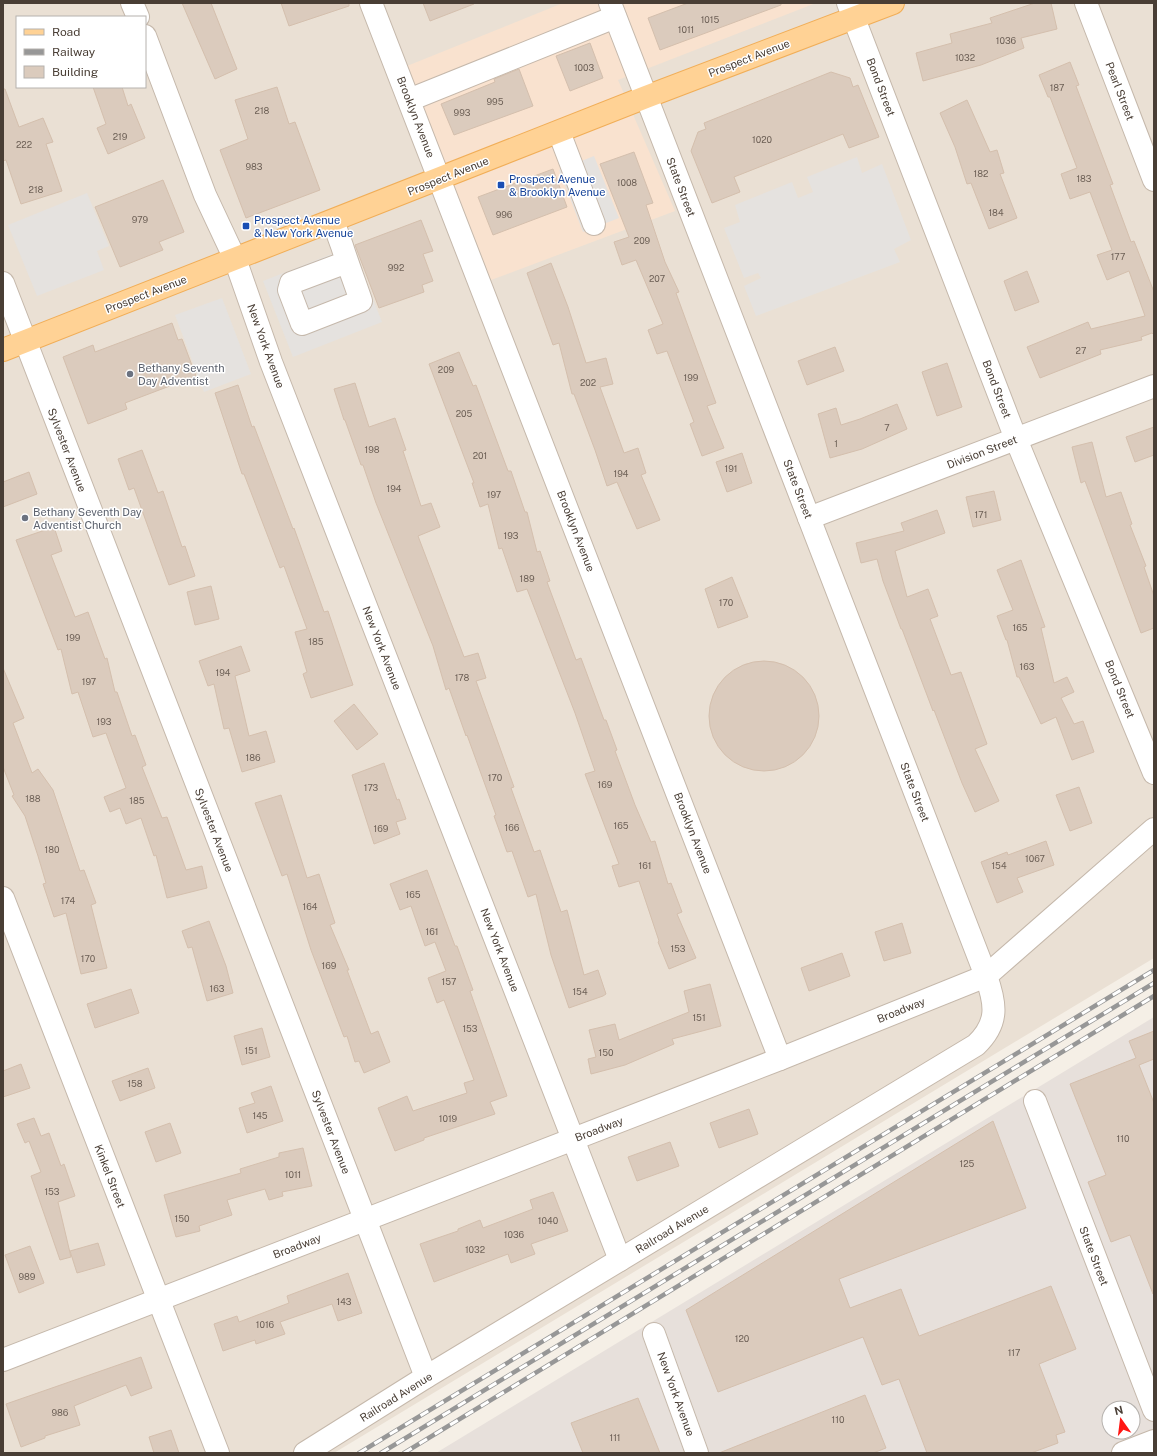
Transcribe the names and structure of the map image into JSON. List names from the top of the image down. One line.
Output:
{"streets":{"main road":["Prospect Avenue"],"street":["Bond Street","Pearl Street","Brooklyn Avenue","State Street","New York Avenue","Sylvester Avenue","Division Street","Broadway","Kinkel Street","Railroad Avenue"]},"crossings":[["Prospect Avenue","Bond Street"],["Prospect Avenue","Brooklyn Avenue"],["Prospect Avenue","State Street"],["Prospect Avenue","New York Avenue"],["Prospect Avenue","Sylvester Avenue"],["Bond Street","Division Street"],["Brooklyn Avenue","Broadway"],["State Street","Division Street"],["State Street","Broadway"],["State Street","Railroad Avenue"],["New York Avenue","Broadway"],["New York Avenue","Railroad Avenue"],["Sylvester Avenue","Broadway"],["Sylvester Avenue","Railroad Avenue"],["Broadway","Kinkel Street"],["Broadway","Railroad Avenue"]],"places":{"transit":["Prospect Avenue & Brooklyn Avenue","Prospect Avenue & New York Avenue"],"other":["Bethany Seventh Day Adventist","Bethany Seventh Day Adventist Church"]},"house_numbers":["1015","1011","1036","1032","1003","187","995","218","993","219","1020","222","983","182","183","1008","218","184","996","979","209","177","992","207","27","209","199","202","205","7","1","198","201","191","194","194","197","171","193","189","170","165","199","185","163","194","178","197","193","186","170","169","173","188","185","165","166","169","180","1067","161","154","165","174","164","161","153","170","169","157","163","154","151","153","151","150","158","145","1019","110","125","1011","153","150","1040","1036","1032","989","143","1016","120","117","986","110","111"],"legend":["Road","Railway","Building"],"north":"top"}
